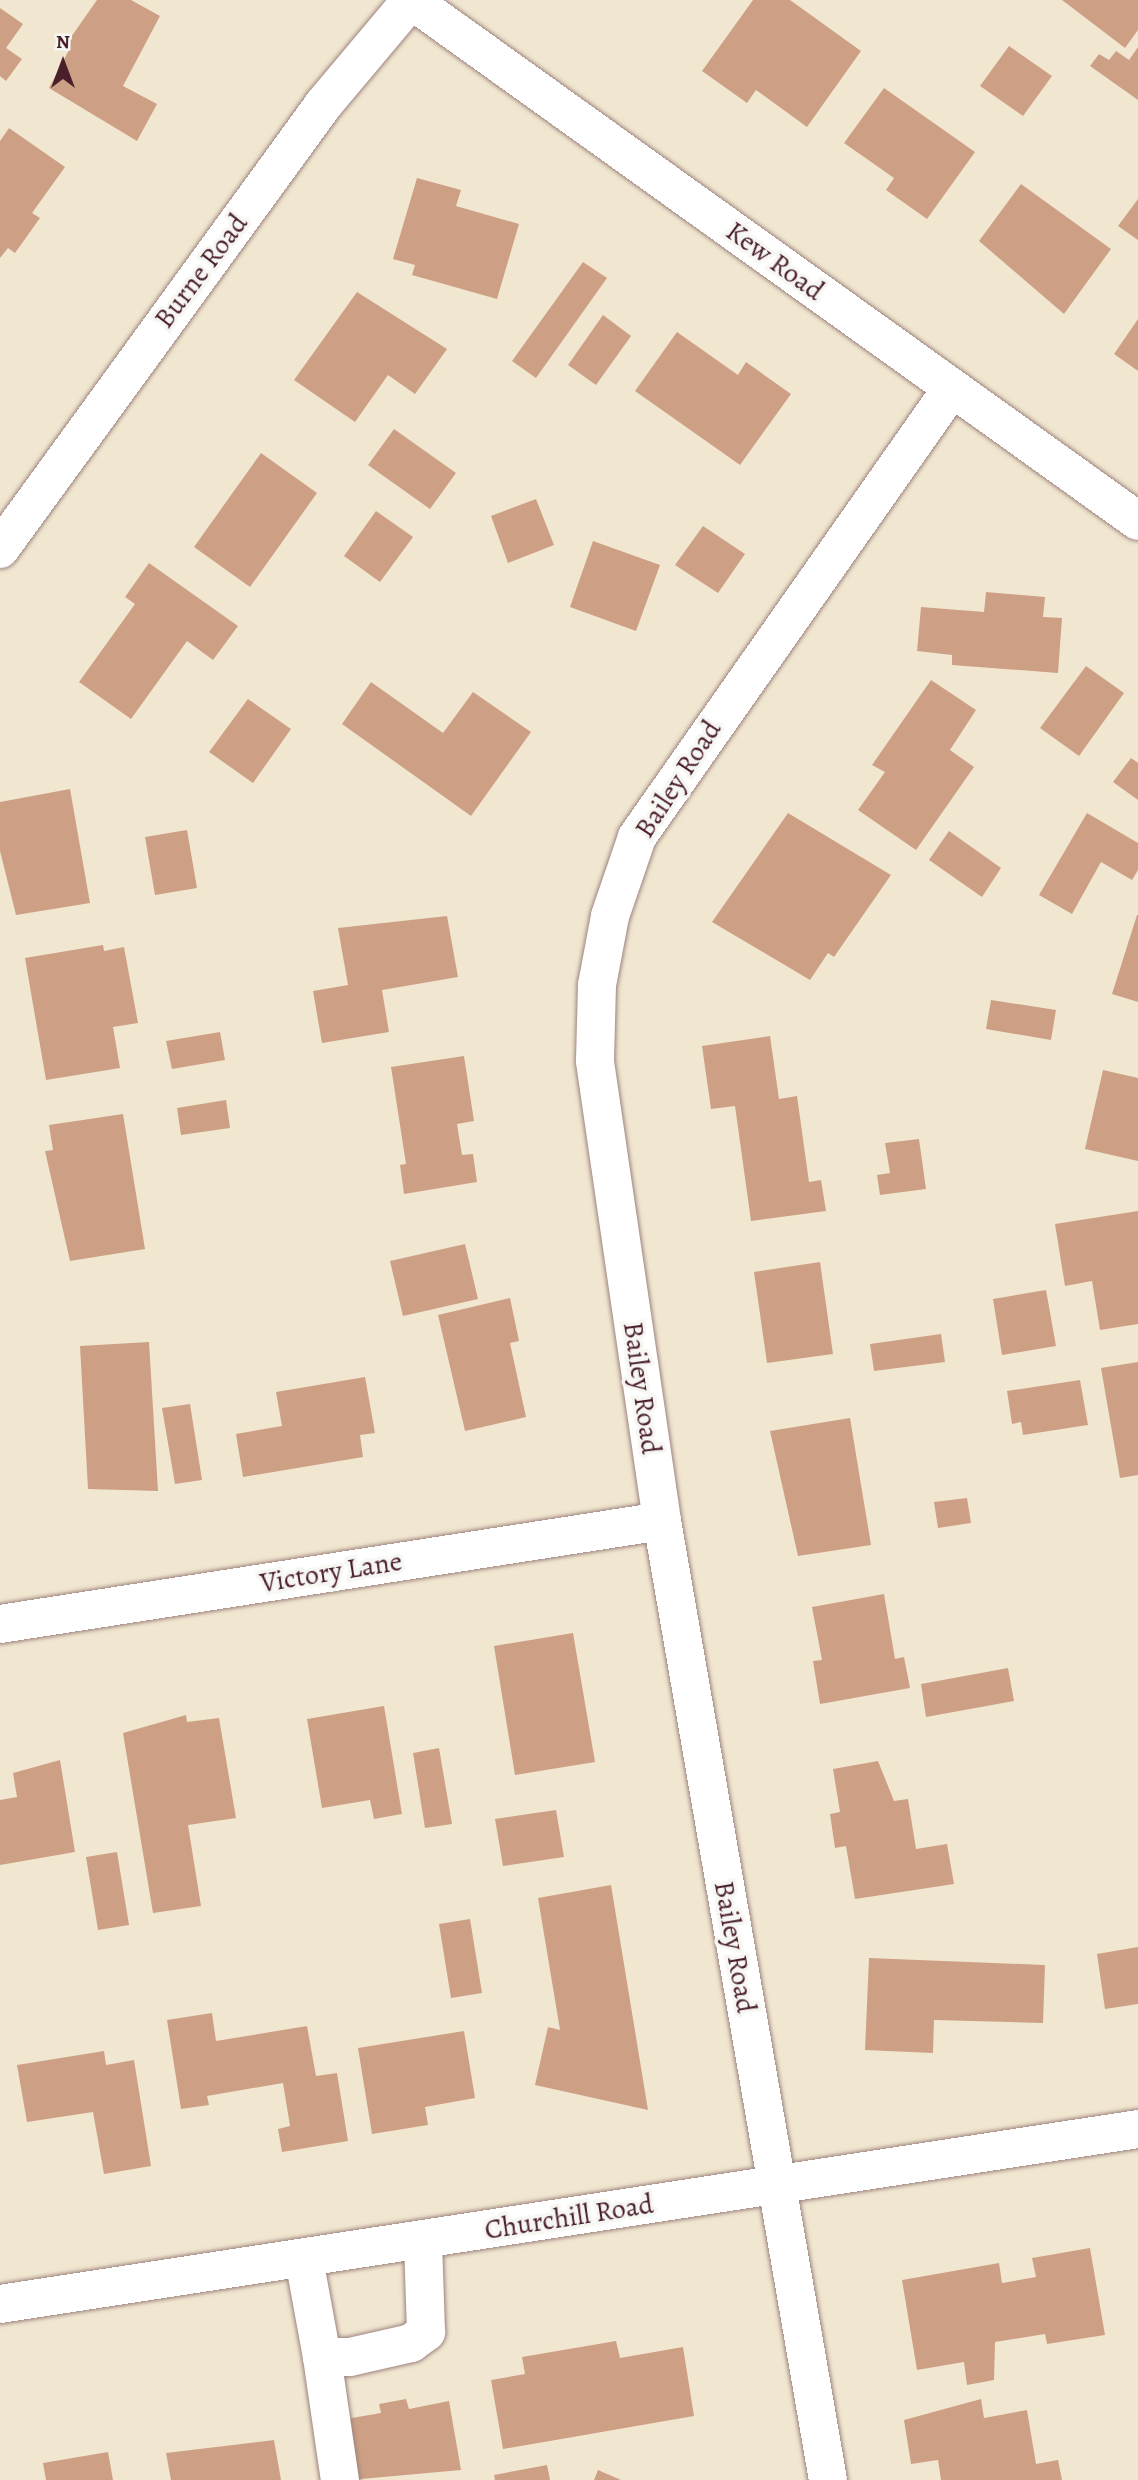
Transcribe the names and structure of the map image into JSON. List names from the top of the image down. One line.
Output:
{"streets":{"street":["Kew Road","Burne Road","Bailey Road","Victory Lane","Churchill Road"]},"crossings":[["Kew Road","Burne Road"],["Kew Road","Bailey Road"],["Bailey Road","Victory Lane"],["Bailey Road","Churchill Road"]],"north":"top"}
